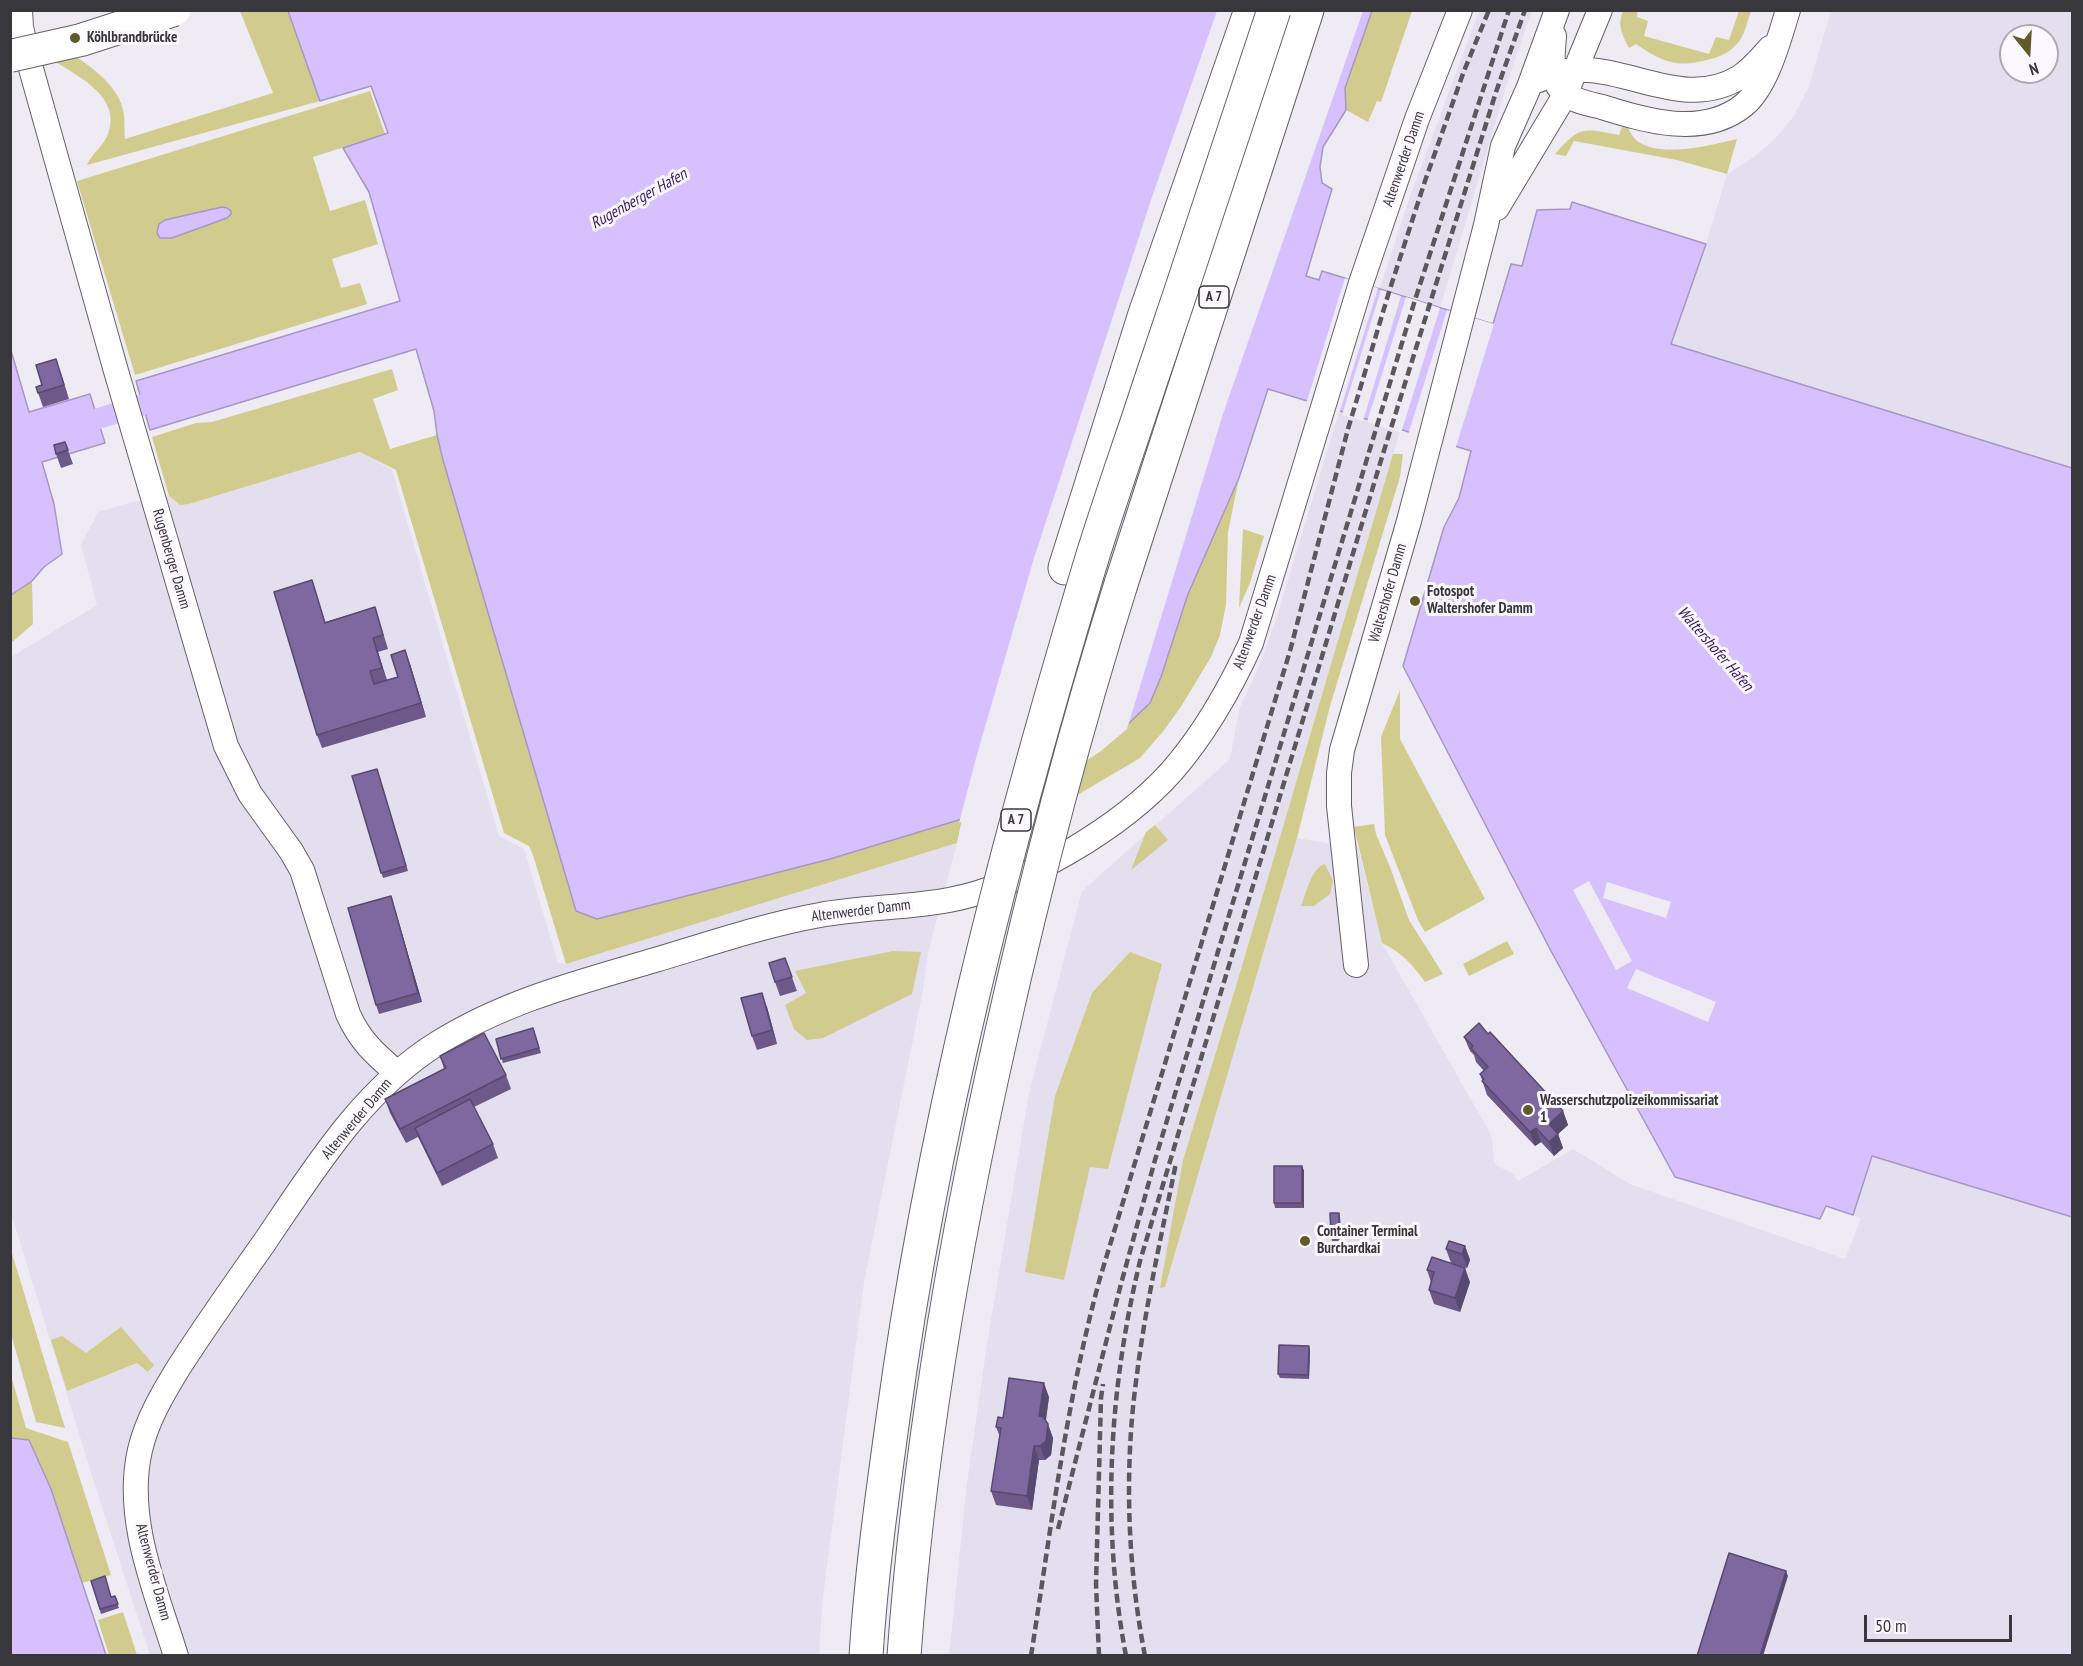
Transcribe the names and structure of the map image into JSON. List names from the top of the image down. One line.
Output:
{"streets":{"highway":["A 7"],"street":["Altenwerder Damm","Rugenberger Damm","Waltershofer Damm"]},"crossings":[["Altenwerder Damm","Rugenberger Damm"]],"water":["Rugenberger Hafen","Waltershofer Hafen"],"places":["Köhlbrandbrücke","Fotospot Waltershofer Damm","Wasserschutzpolizeikommissariat 1","Container Terminal Burchardkai"],"scale_bar":"50 m","north":"bottom"}
